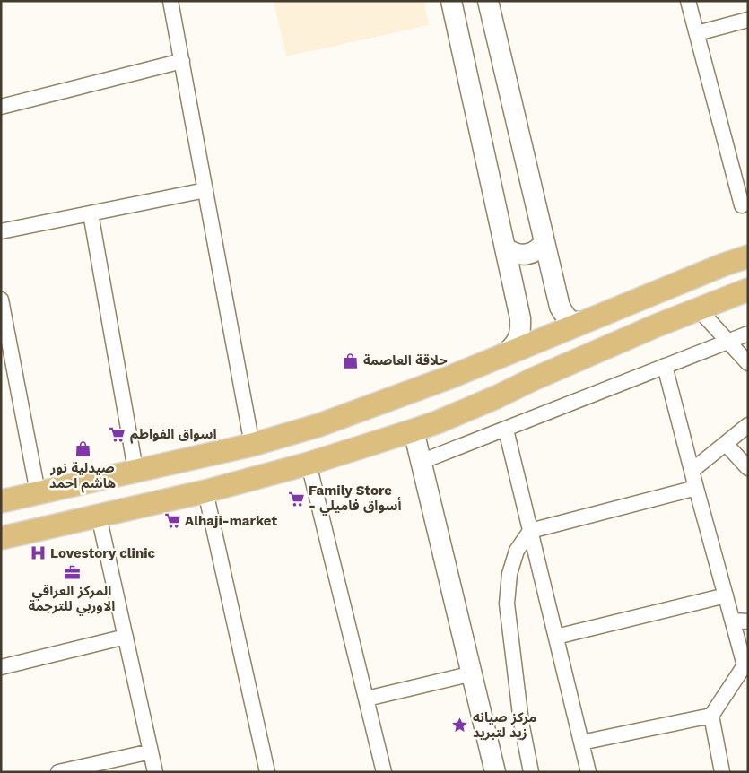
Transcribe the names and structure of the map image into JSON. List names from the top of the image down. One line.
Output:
{"places":{"shop":["حلاقة العاصمة","صيدلية نور هاشم احمد"],"supermarket":["اسواق الفواطم","Family Store - أسواق فاميلي","Alhaji-market"],"hospital":["Lovestory clinic"],"office":["المركز العراقي الاوربي للترجمة"],"place":["مركز صيانه زيد لتبريد"]}}
